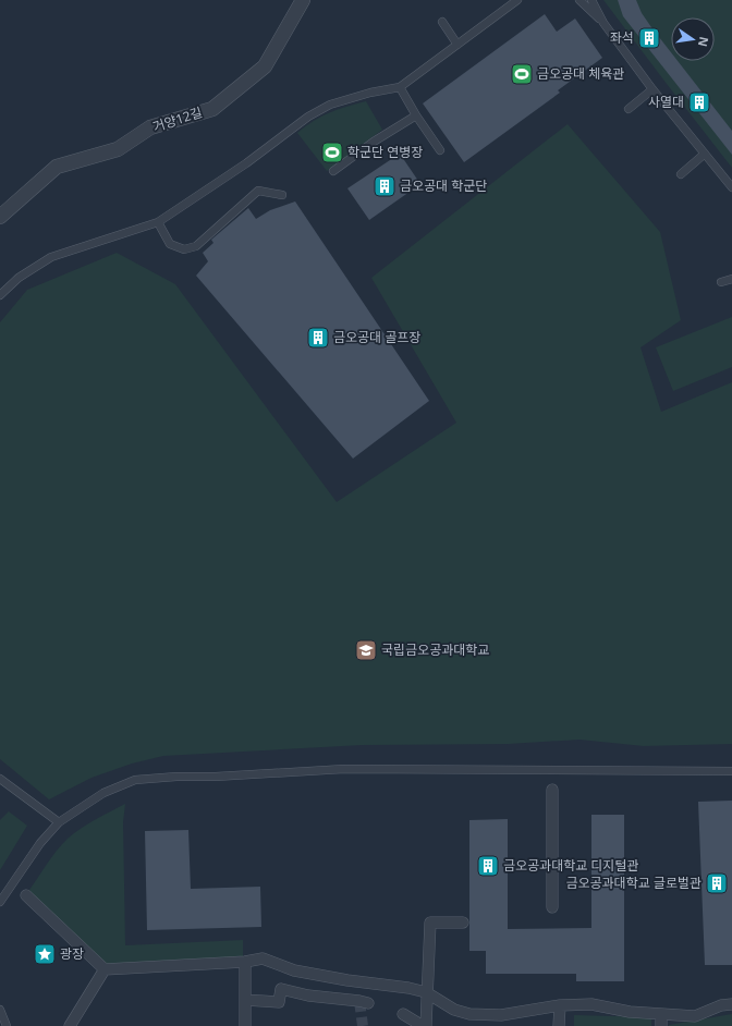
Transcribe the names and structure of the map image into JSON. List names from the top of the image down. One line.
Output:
{"streets":{"street":["거양12길"]},"places":{"building":["좌석","사열대","금오공대 학군단","금오공대 골프장","금오공과대학교 디지털관","금오공과대학교 글로벌관"],"sports":["금오공대 체육관","학군단 연병장"],"school or university":["국립금오공과대학교"],"place":["광장"]},"north":"right"}
